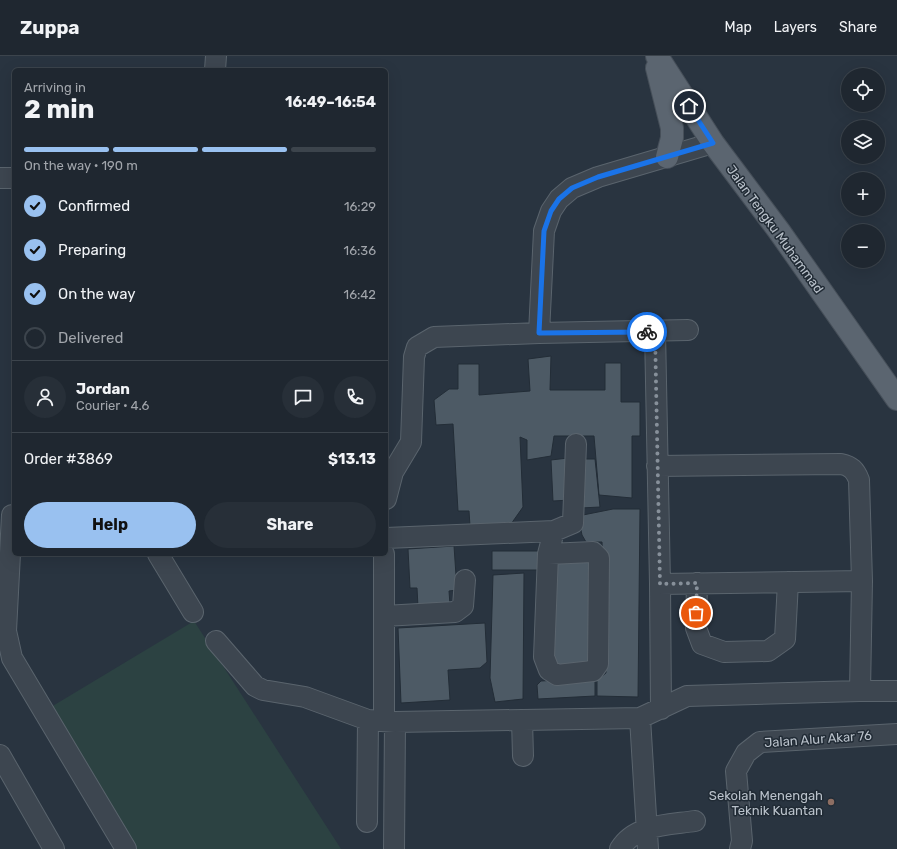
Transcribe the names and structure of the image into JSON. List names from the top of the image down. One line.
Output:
{"streets":{"main road":["Jalan Tengku Muhammad"],"street":["Jalan Alur Akar 76"]},"places":["Sekolah Menengah Teknik Kuantan"],"page":{"header":"Zuppa","nav":["Map","Layers","Share"],"map_buttons":["+","−"],"heading":["2 min","Arriving in","16:49–16:54"],"panel":["Jordan","Courier · 4.6","Order #3869","$13.13"],"bar":"On the way · 190 m","list":[["Confirmed","16:29"],["Preparing","16:36"],["On the way","16:42"],"Delivered"],"buttons":["Help","Share"]}}
